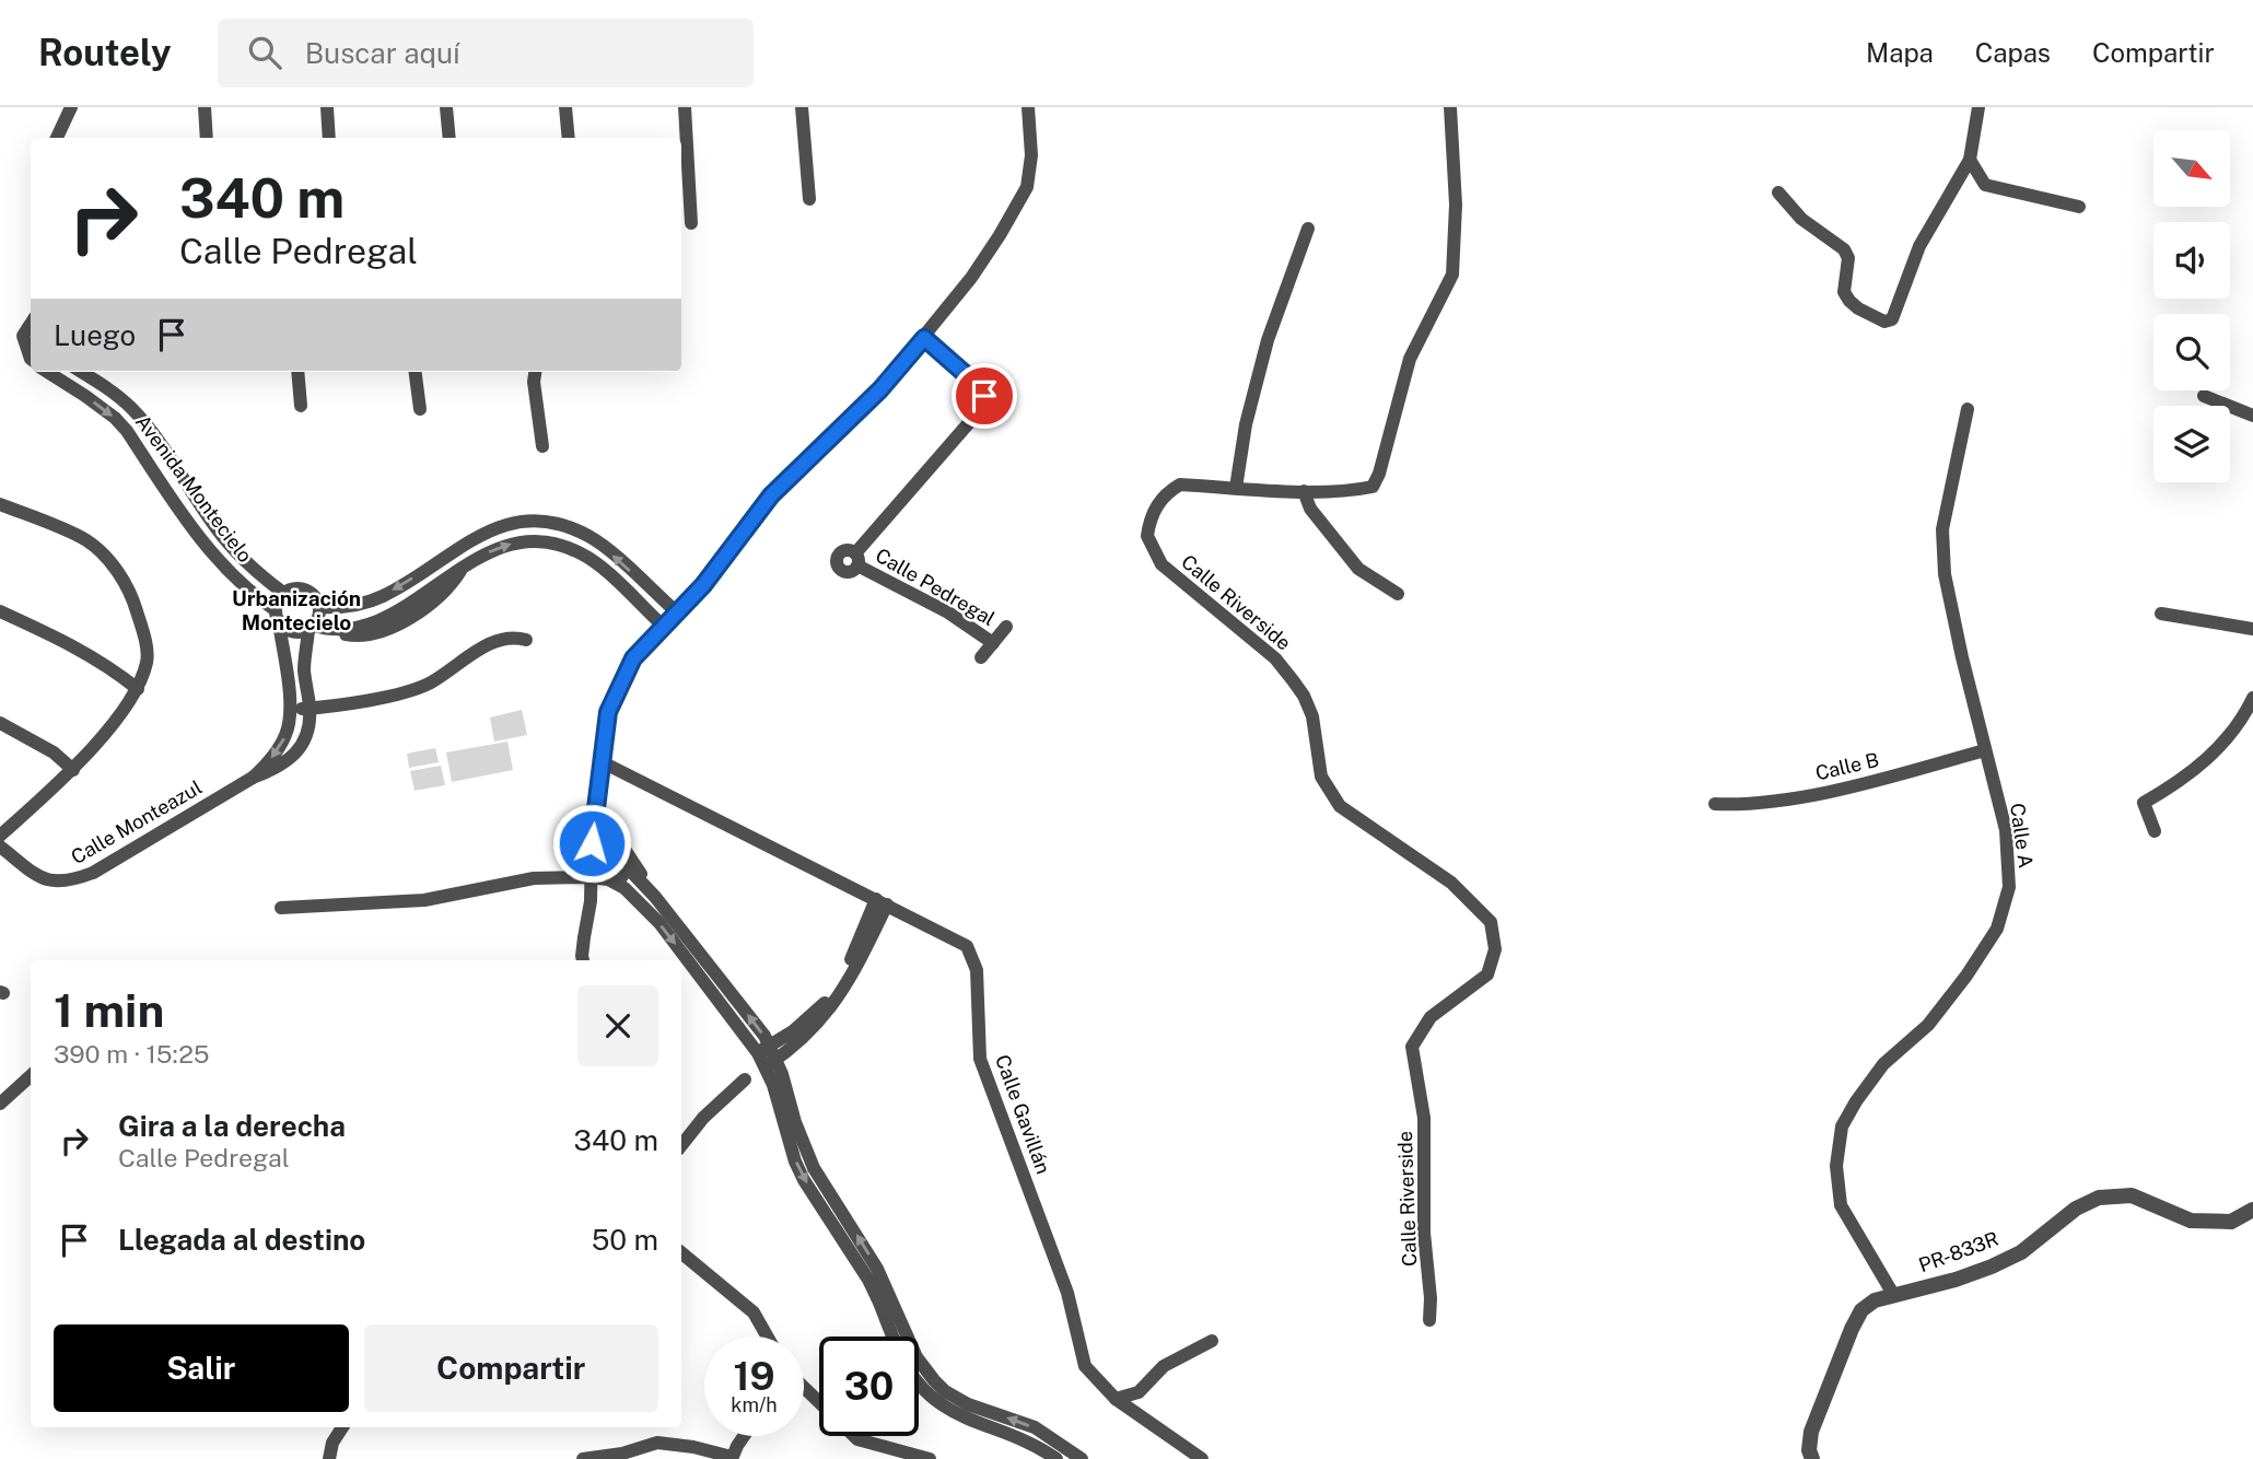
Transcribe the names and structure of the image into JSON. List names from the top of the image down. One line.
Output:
{"streets":{"street":["Avenida Montecielo","Calle Pedregal","Calle Riverside","Calle B","Calle Monteazul","Calle A","Calle Gavillán","PR-833R"]},"crossings":[["Avenida Montecielo","Calle Monteazul"],["Calle B","Calle A"],["Calle A","PR-833R"]],"districts":["Urbanización Montecielo"],"north":"bottom right","page":{"header":"Routely","search":"Buscar aquí","nav":["Mapa","Capas","Compartir"],"turn":["340 m","Calle Pedregal"],"then":"Luego","heading":["1 min","390 m · 15:25"],"list":[{"name":"Gira a la derecha","note":"Calle Pedregal","value":"340 m"},{"name":"Llegada al destino","value":"50 m"}],"buttons":["Salir","Compartir"],"speed":"19 km/h","limit":"30"}}
